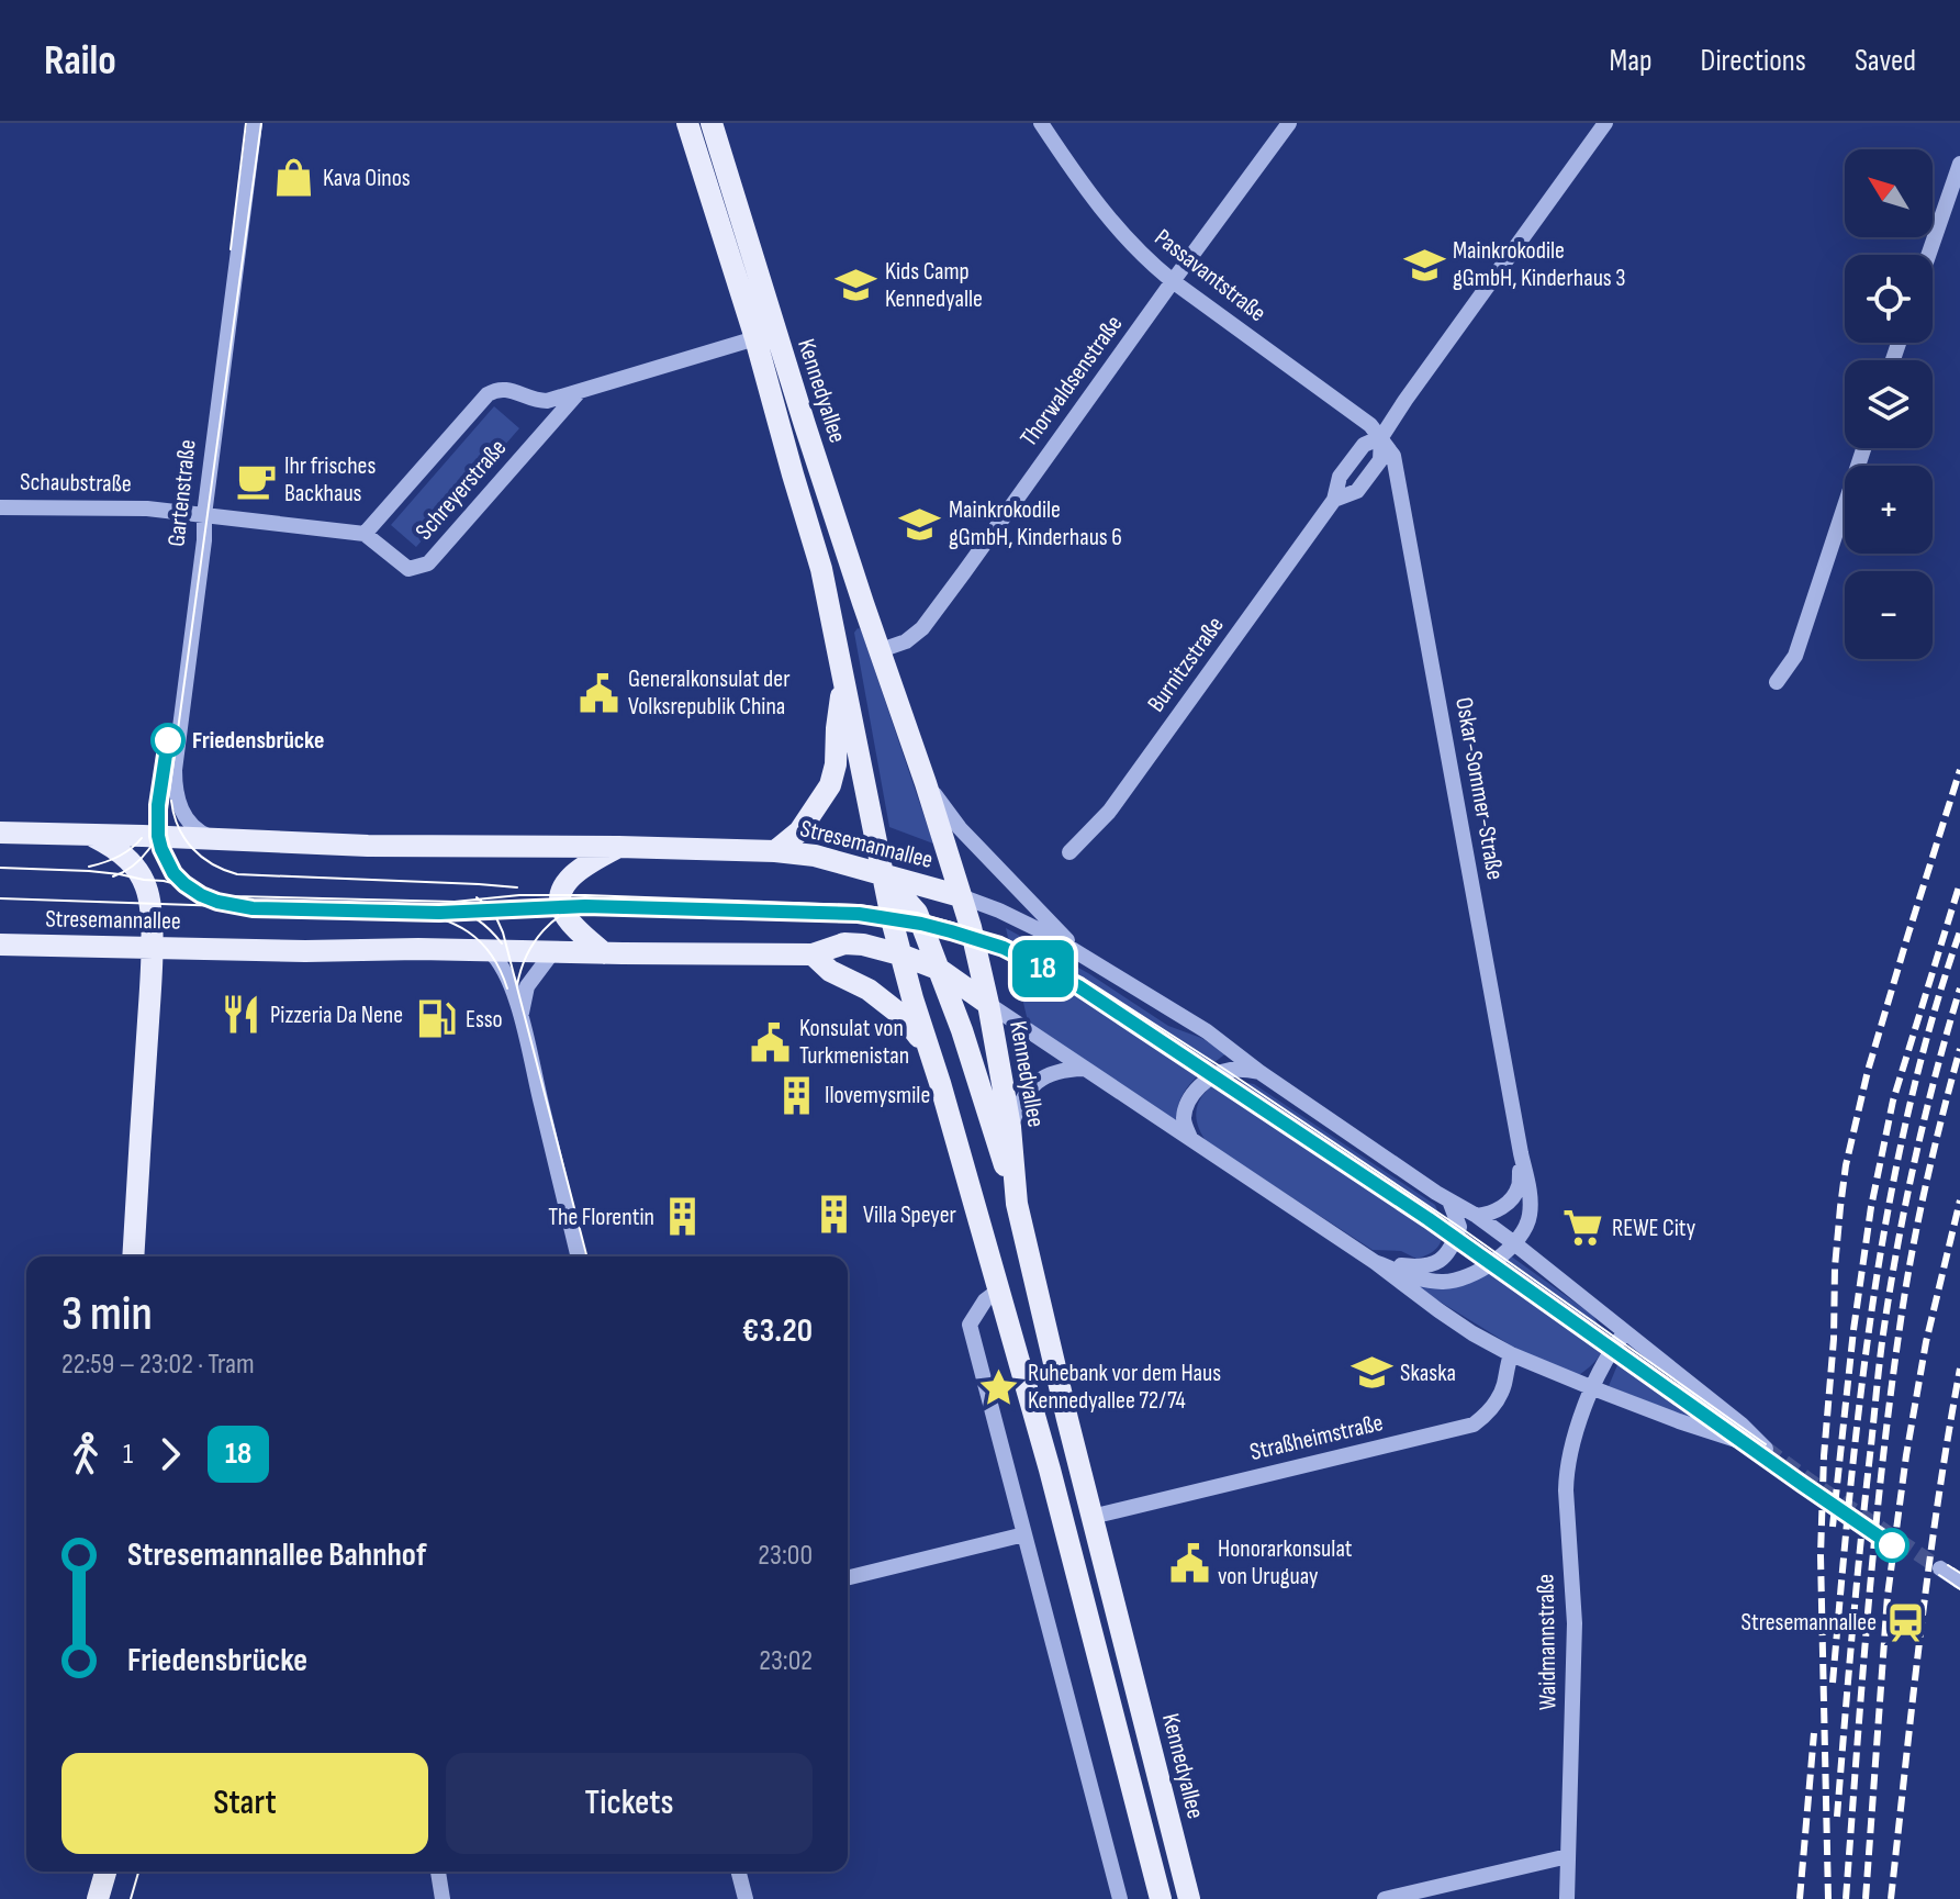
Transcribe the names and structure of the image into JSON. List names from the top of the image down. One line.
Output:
{"streets":{"main road":["Kennedyallee","Stresemannallee"],"street":["Passavantstraße","Thorwaldsenstraße","Schaubstraße","Schreyerstraße","Gartenstraße","Burnitzstraße","Oskar-Sommer-Straße","Straßheimstraße","Waidmannstraße"]},"crossings":[["Passavantstraße","Thorwaldsenstraße"],["Passavantstraße","Burnitzstraße"],["Passavantstraße","Oskar-Sommer-Straße"],["Thorwaldsenstraße","Kennedyallee"],["Kennedyallee","Schreyerstraße"],["Kennedyallee","Stresemannallee"],["Kennedyallee","Straßheimstraße"],["Schaubstraße","Gartenstraße"],["Gartenstraße","Stresemannallee"],["Burnitzstraße","Oskar-Sommer-Straße"],["Oskar-Sommer-Straße","Stresemannallee"],["Stresemannallee","Straßheimstraße"],["Stresemannallee","Waidmannstraße"]],"places":{"shop":["Kava Oinos"],"school or university":["Mainkrokodile gGmbH, Kinderhaus 3","Kids Camp Kennedyalle","Mainkrokodile gGmbH, Kinderhaus 6","Skaska"],"cafe":["Ihr frisches Backhaus"],"public building":["Generalkonsulat der Volksrepublik China","Konsulat von Turkmenistan","Honorarkonsulat von Uruguay"],"other":["Friedensbrücke"],"restaurant":["Pizzeria Da Nene"],"fuel station":["Esso"],"building":["Ilovemysmile","Villa Speyer","The Florentin"],"supermarket":["REWE City"],"place":["Ruhebank vor dem Haus Kennedyallee 72/74"],"station":["Stresemannallee"]},"lines":["tram line 18"],"north":"top left","page":{"header":"Railo","nav":["Map","Directions","Saved"],"on_map":"18","map_buttons":["+","−"],"heading":["3 min","22:59 – 23:02 · Tram","€3.20"],"legs":["1","18"],"list":[{"name":"Stresemannallee Bahnhof","value":"23:00"},{"name":"Friedensbrücke","value":"23:02"}],"buttons":["Start","Tickets"]}}
